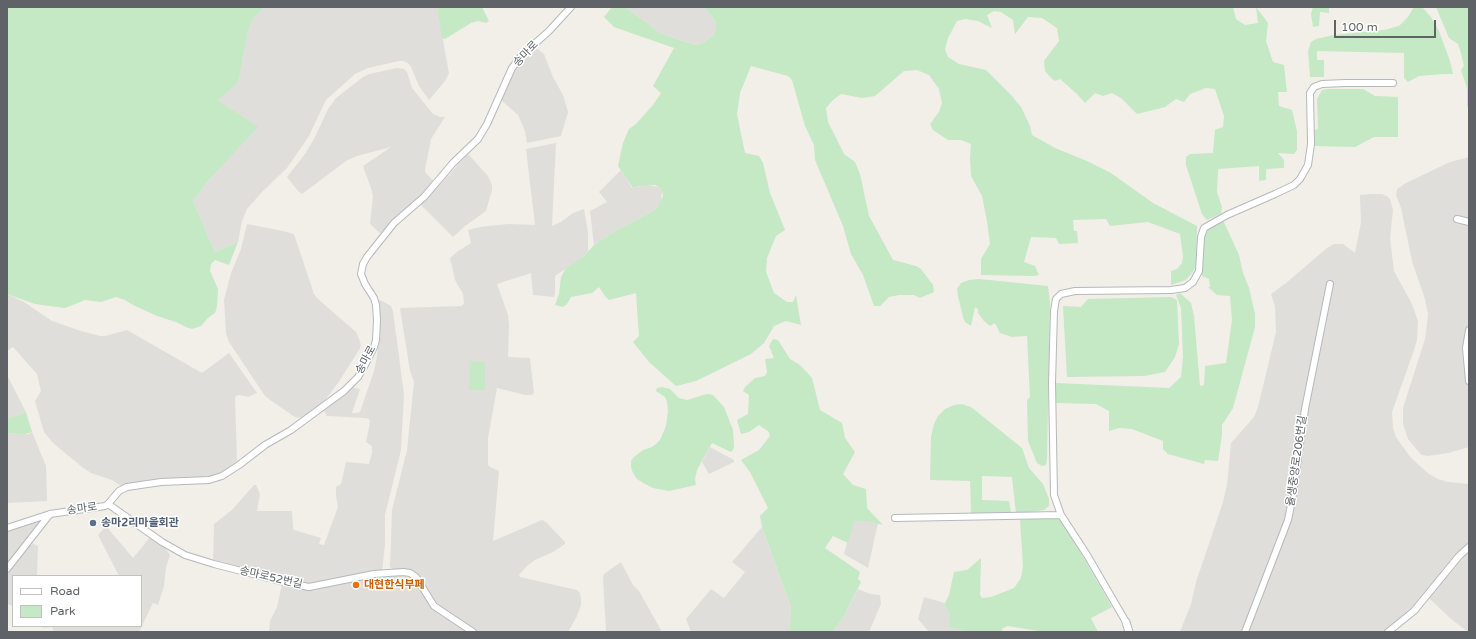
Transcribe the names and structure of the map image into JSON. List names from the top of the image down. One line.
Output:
{"streets":{"street":["송마로","율생중앙로206번길","송마로52번길"]},"crossings":[["송마로","송마로52번길"]],"places":["송마2리마을회관","대현한식부페"],"legend":["Road","Park"],"scale_bar":"100 m"}
